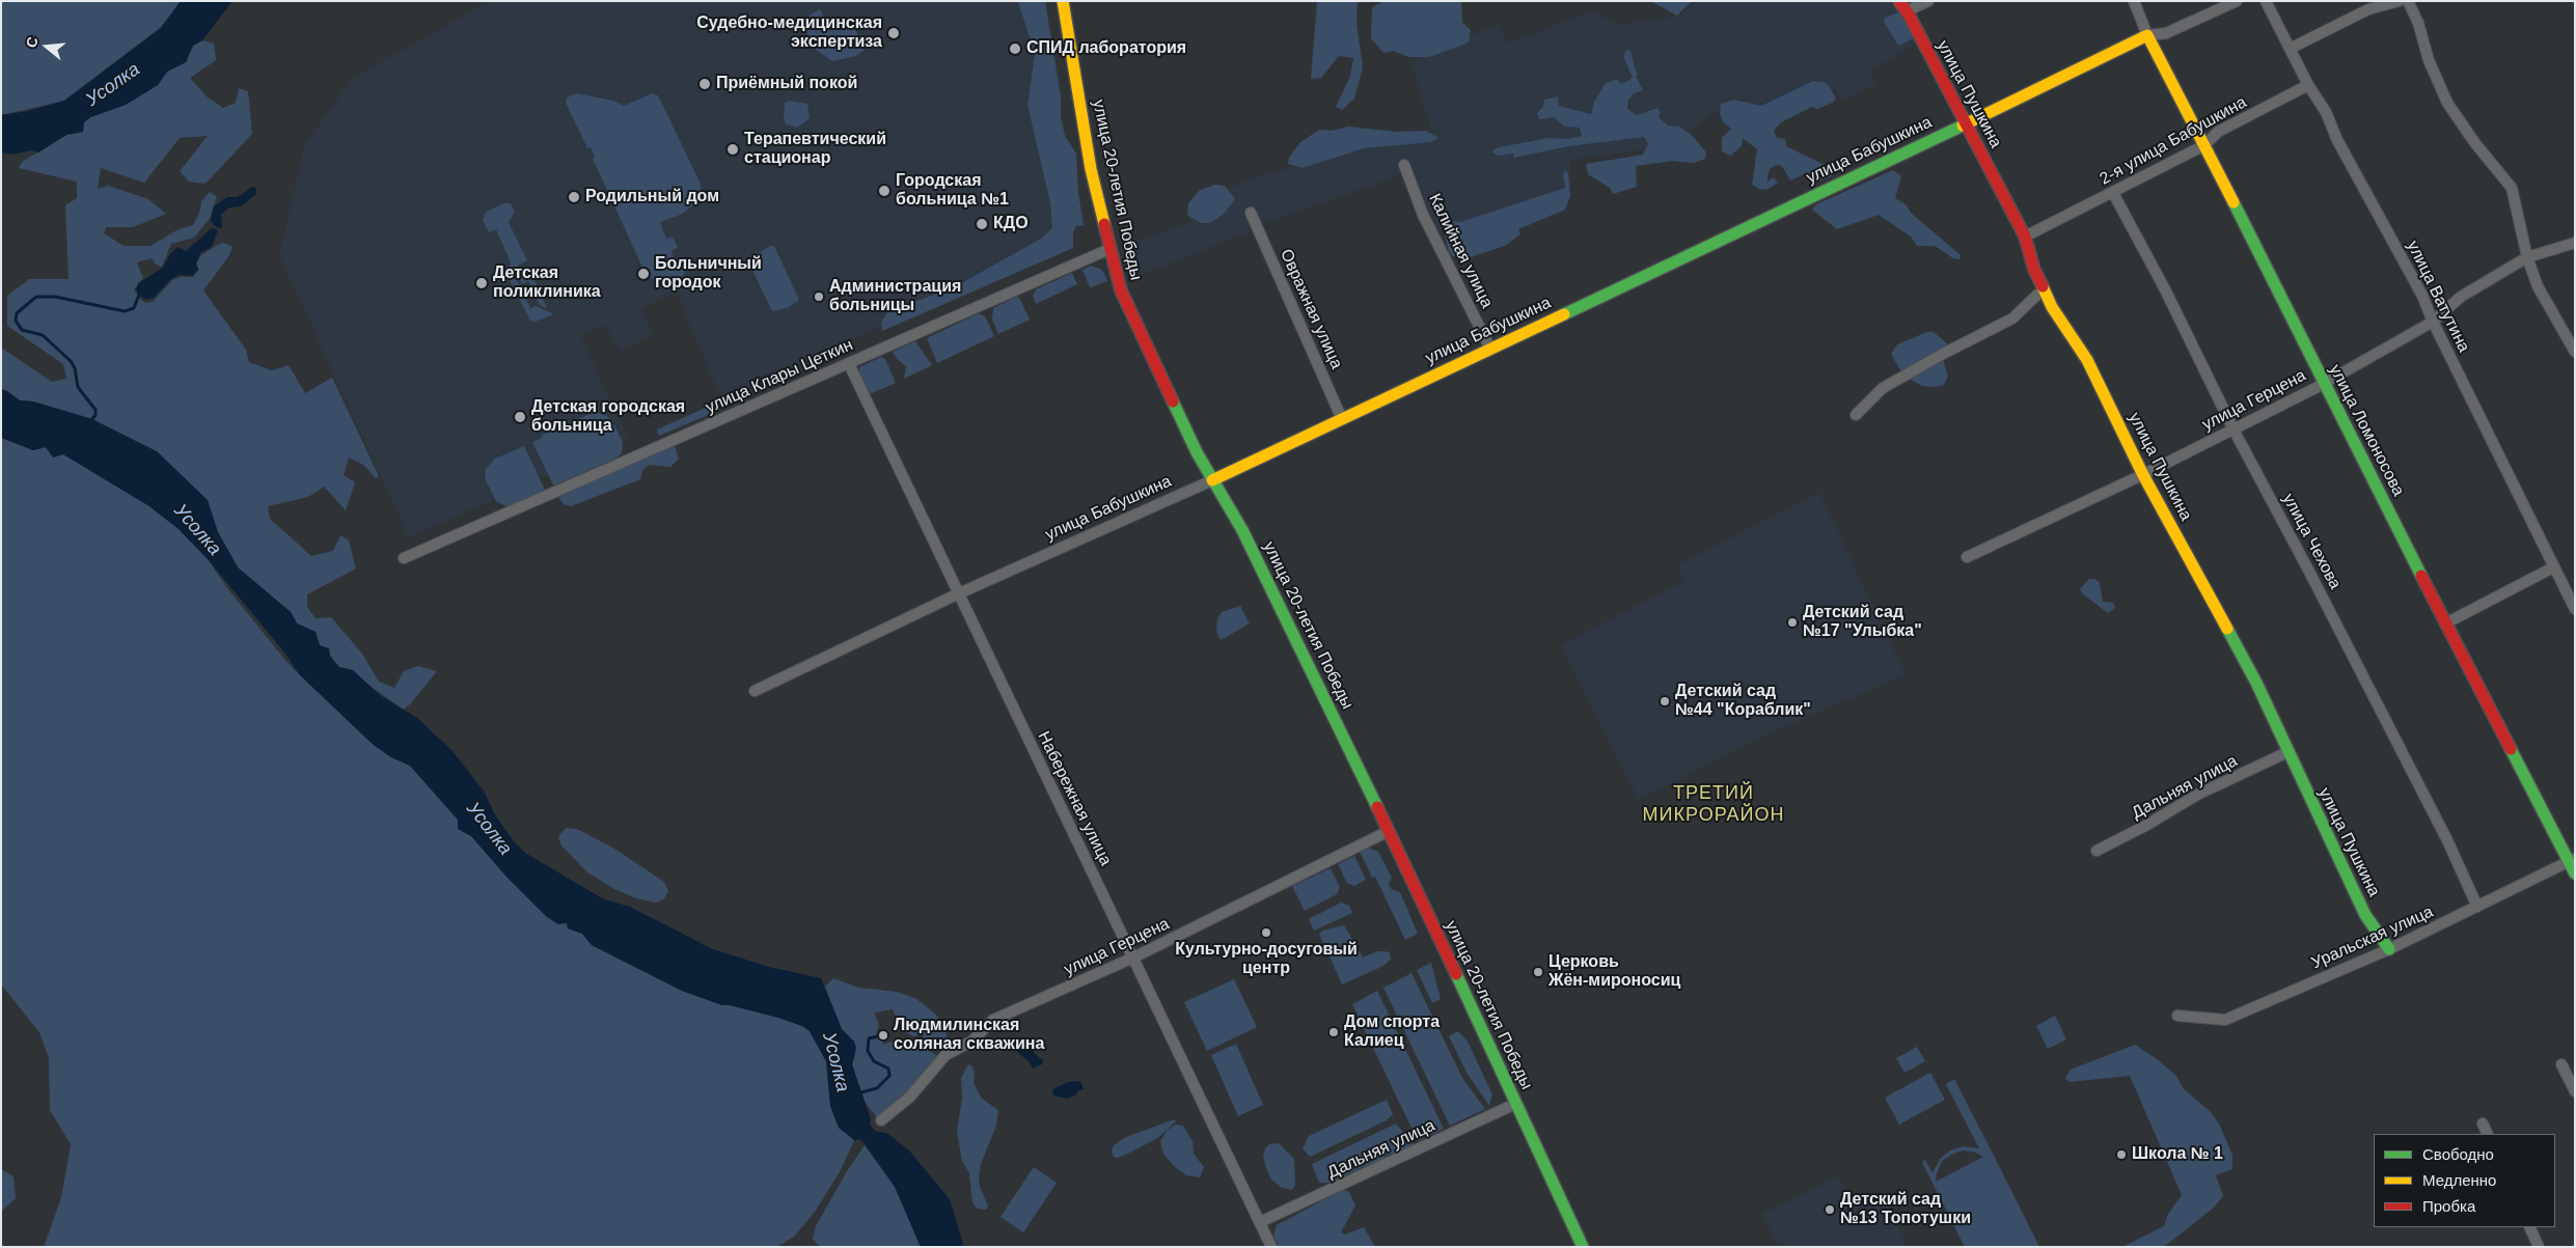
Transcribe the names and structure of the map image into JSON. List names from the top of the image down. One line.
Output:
{"streets":{"street":["улица Пушкина","2-я улица Бабушкина","улица Бабушкина","улица 20-летия Победы","Калийная улица","улица Ватутина","Овражная улица","улица Клары Цеткин","улица Герцена","улица Ломоносова","улица Чехова","Дальняя улица","Набережная улица","Уральская улица"]},"crossings":[["улица Пушкина","2-я улица Бабушкина"],["улица Пушкина","улица Бабушкина"],["улица Пушкина","улица Герцена"],["улица Пушкина","Дальняя улица"],["улица Пушкина","Уральская улица"],["2-я улица Бабушкина","улица Ватутина"],["2-я улица Бабушкина","улица Ломоносова"],["2-я улица Бабушкина","улица Чехова"],["улица Бабушкина","улица 20-летия Победы"],["улица Бабушкина","Калийная улица"],["улица Бабушкина","Овражная улица"],["улица Бабушкина","улица Ломоносова"],["улица Бабушкина","Набережная улица"],["улица 20-летия Победы","улица Клары Цеткин"],["улица 20-летия Победы","улица Герцена"],["улица 20-летия Победы","Дальняя улица"],["улица Ватутина","улица Герцена"],["улица Клары Цеткин","Набережная улица"],["улица Герцена","улица Ломоносова"],["улица Герцена","улица Чехова"],["улица Герцена","Набережная улица"],["улица Ломоносова","Уральская улица"],["улица Чехова","Уральская улица"],["Дальняя улица","Набережная улица"]],"districts":["ТРЕТИЙ МИКРОРАЙОН"],"water":["Усолка"],"places":["Судебно-медицинская экспертиза","СПИД лаборатория","Приёмный покой","Терапевтический стационар","Городская больница №1","Родильный дом","КДО","Больничный городок","Детская поликлиника","Администрация больницы","Детская городская больница","Детский сад №17 \"Улыбка\"","Детский сад №44 \"Кораблик\"","Культурно-досуговый центр","Церковь Жён-мироносиц","Дом спорта Калиец","Людмилинская соляная скважина","Школа № 1","Детский сад №13 Топотушки"],"legend":["Свободно","Медленно","Пробка"],"north":"left"}
